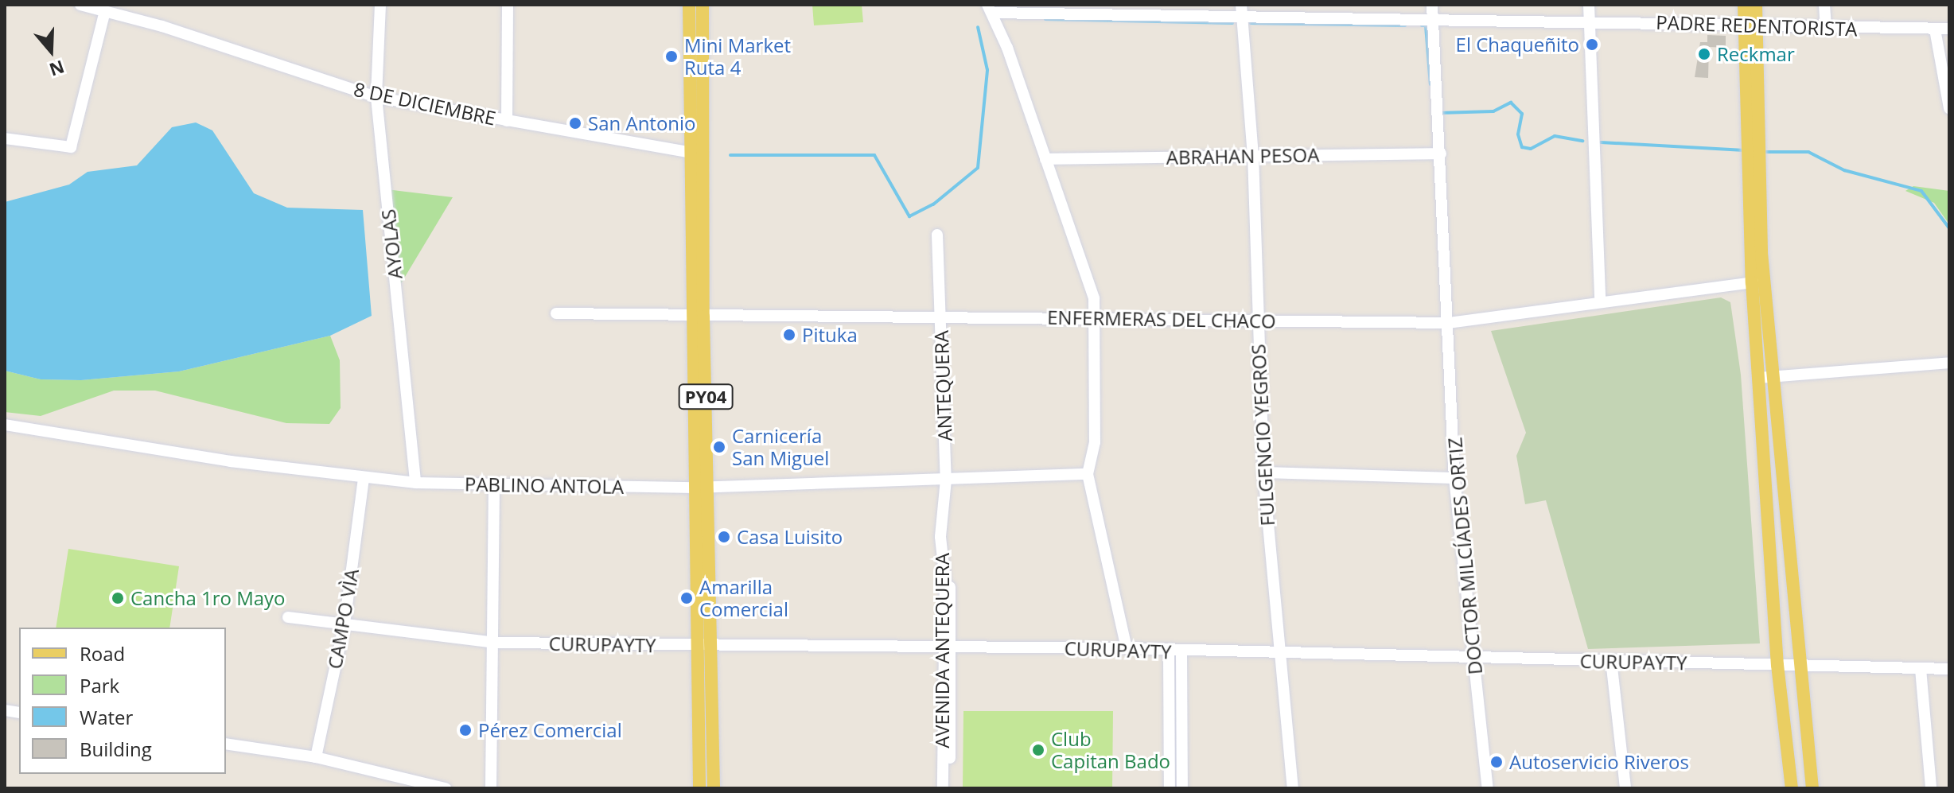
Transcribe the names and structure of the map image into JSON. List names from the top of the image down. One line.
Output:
{"streets":{"main road":["PY04"],"street":["PADRE REDENTORISTA","8 DE DICIEMBRE","ABRAHAN PESOA","AYOLAS","ENFERMERAS DEL CHACO","ANTEQUERA","FULGENCIO YEGROS","PABLINO ANTOLA","DOCTOR MILCÍADES ORTIZ","CAMPO VÌA","CURUPAYTY","AVENIDA ANTEQUERA"]},"crossings":[["PADRE REDENTORISTA","FULGENCIO YEGROS"],["PADRE REDENTORISTA","DOCTOR MILCÍADES ORTIZ"],["8 DE DICIEMBRE","AYOLAS"],["8 DE DICIEMBRE","PY04"],["ABRAHAN PESOA","FULGENCIO YEGROS"],["ABRAHAN PESOA","DOCTOR MILCÍADES ORTIZ"],["AYOLAS","PABLINO ANTOLA"],["ENFERMERAS DEL CHACO","ANTEQUERA"],["ENFERMERAS DEL CHACO","PY04"],["ENFERMERAS DEL CHACO","FULGENCIO YEGROS"],["ENFERMERAS DEL CHACO","DOCTOR MILCÍADES ORTIZ"],["ANTEQUERA","PABLINO ANTOLA"],["ANTEQUERA","AVENIDA ANTEQUERA"],["PY04","PABLINO ANTOLA"],["PY04","CURUPAYTY"],["FULGENCIO YEGROS","CURUPAYTY"],["PABLINO ANTOLA","CAMPO VÌA"],["DOCTOR MILCÍADES ORTIZ","CURUPAYTY"],["CAMPO VÌA","CURUPAYTY"],["CURUPAYTY","AVENIDA ANTEQUERA"]],"places":["El Chaqueñito","Reckmar","Mini Market Ruta 4","San Antonio","Pituka","Carnicería San Miguel","Casa Luisito","Cancha 1ro Mayo","Amarilla Comercial","Pérez Comercial","Club Capitan Bado","Autoservicio Riveros"],"legend":["Road","Park","Water","Building"],"north":"bottom"}
